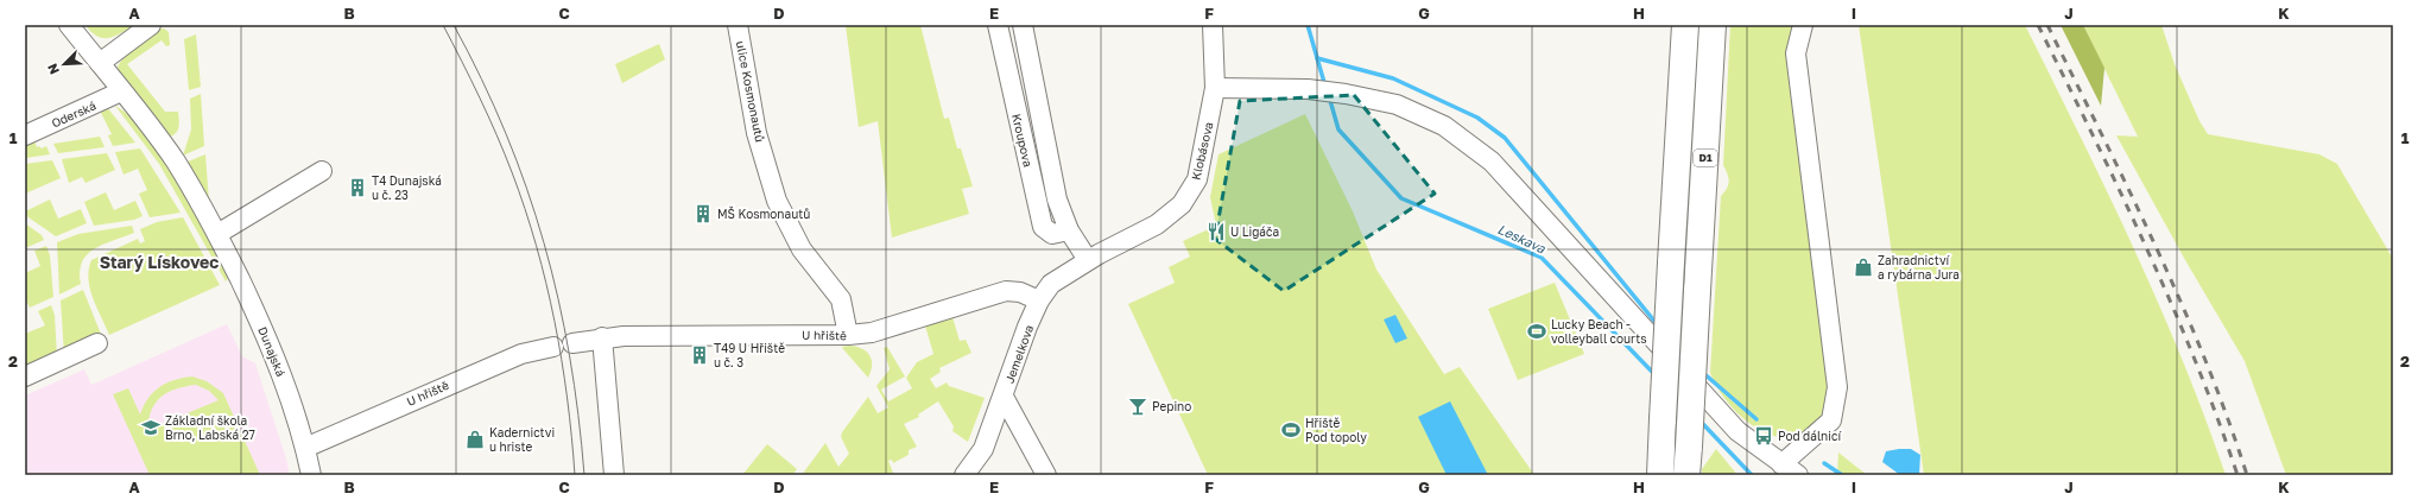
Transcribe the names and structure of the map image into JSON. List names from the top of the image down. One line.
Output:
{"streets":{"highway":["D1"],"street":["ulice Kosmonautů","Oderská","Kroupova","Klobásova","U hřiště","Dunajská","Jemelkova"]},"crossings":[["ulice Kosmonautů","U hřiště"],["Oderská","Dunajská"],["Kroupova","Klobásova"],["Kroupova","Jemelkova"],["Klobásova","Jemelkova"],["U hřiště","Dunajská"],["U hřiště","Jemelkova"]],"districts":["Starý Lískovec"],"water":["Leskava"],"places":{"building":["T4 Dunajská u č. 23","MŠ Kosmonautů","T49 U Hřiště u č. 3"],"restaurant":["U Ligáča"],"shop":["Zahradnictví a rybárna Jura","Kadernictvi u hriste"],"sports":["Lucky Beach - volleyball courts","Hřiště Pod topoly"],"bar":["Pepino"],"school or university":["Základní škola Brno, Labská 27"],"bus stop":["Pod dálnicí"]},"north":"bottom left","grid":{"columns":["A","B","C","D","E","F","G","H","I","J","K"],"rows":["1","2"]}}
